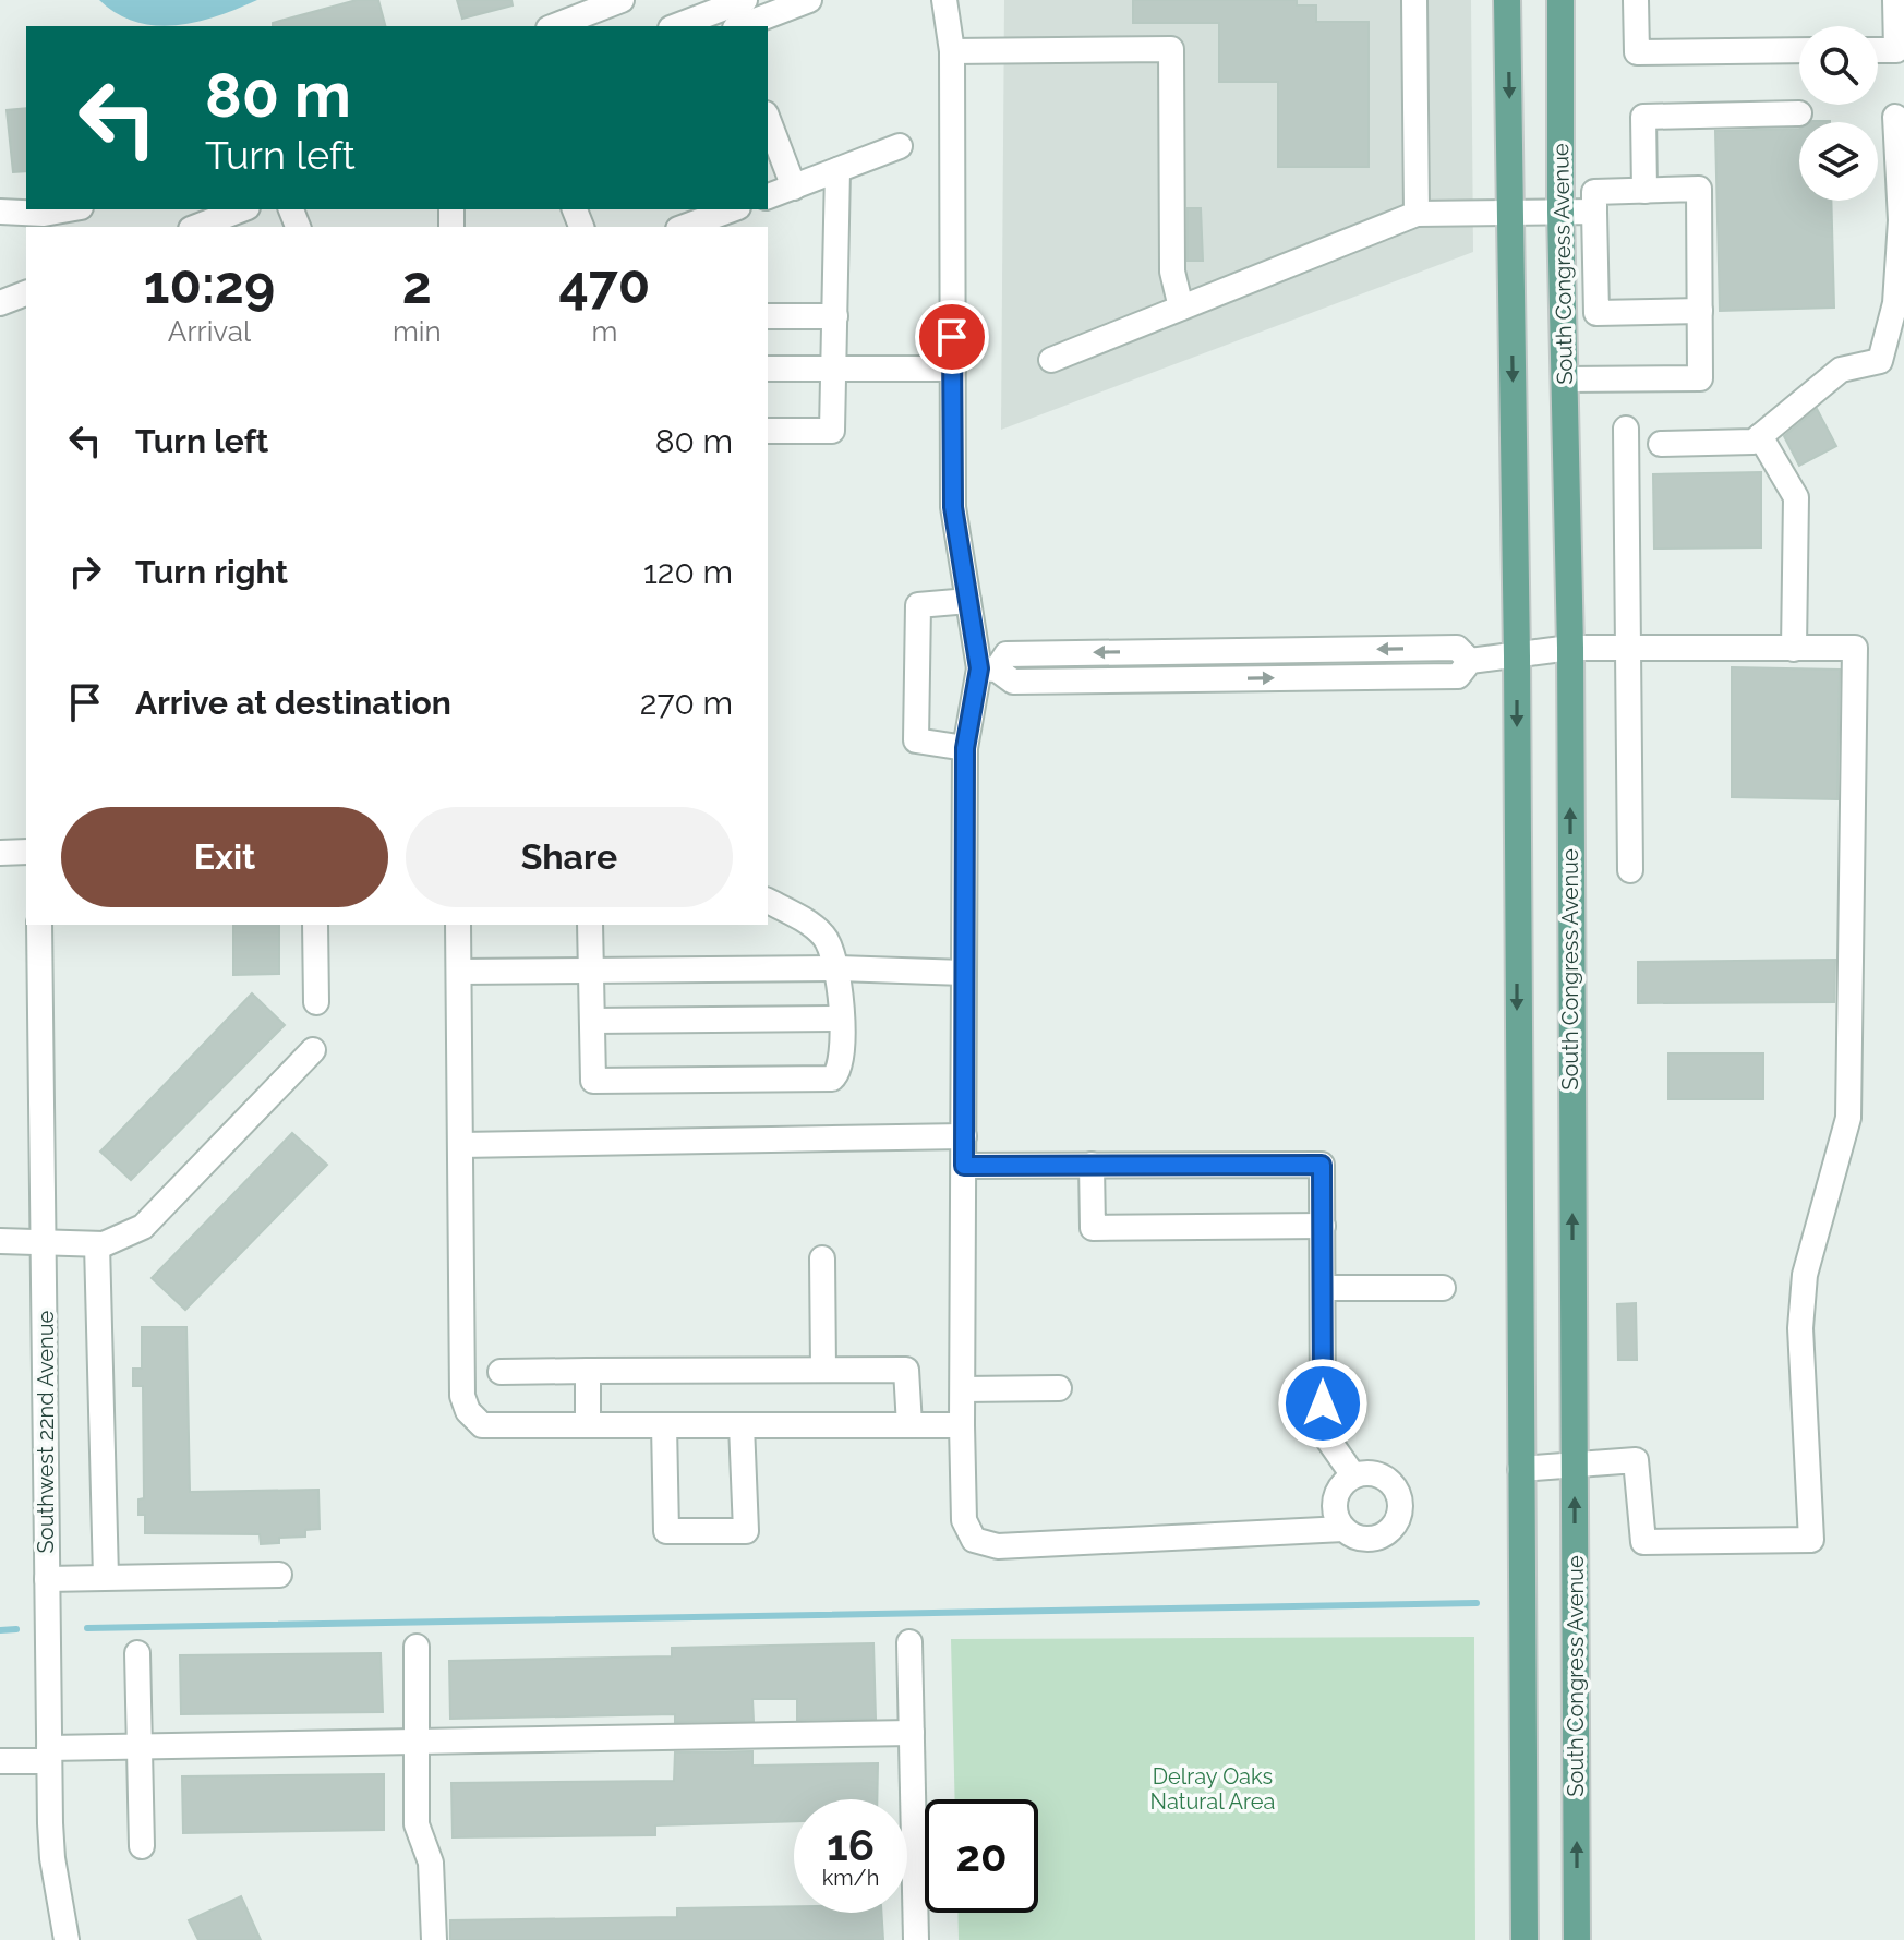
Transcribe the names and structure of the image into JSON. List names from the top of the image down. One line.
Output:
{"streets":{"main road":["South Congress Avenue"],"street":["Southwest 22nd Avenue"]},"parks":["Delray Oaks Natural Area"],"page":{"turn":["80 m","Turn left"],"eta":["10:29","Arrival","2","min","470","m"],"list":[{"name":"Turn left","value":"80 m"},{"name":"Turn right","value":"120 m"},{"name":"Arrive at destination","value":"270 m"}],"buttons":["Exit","Share"],"speed":"16 km/h","limit":"20"}}
